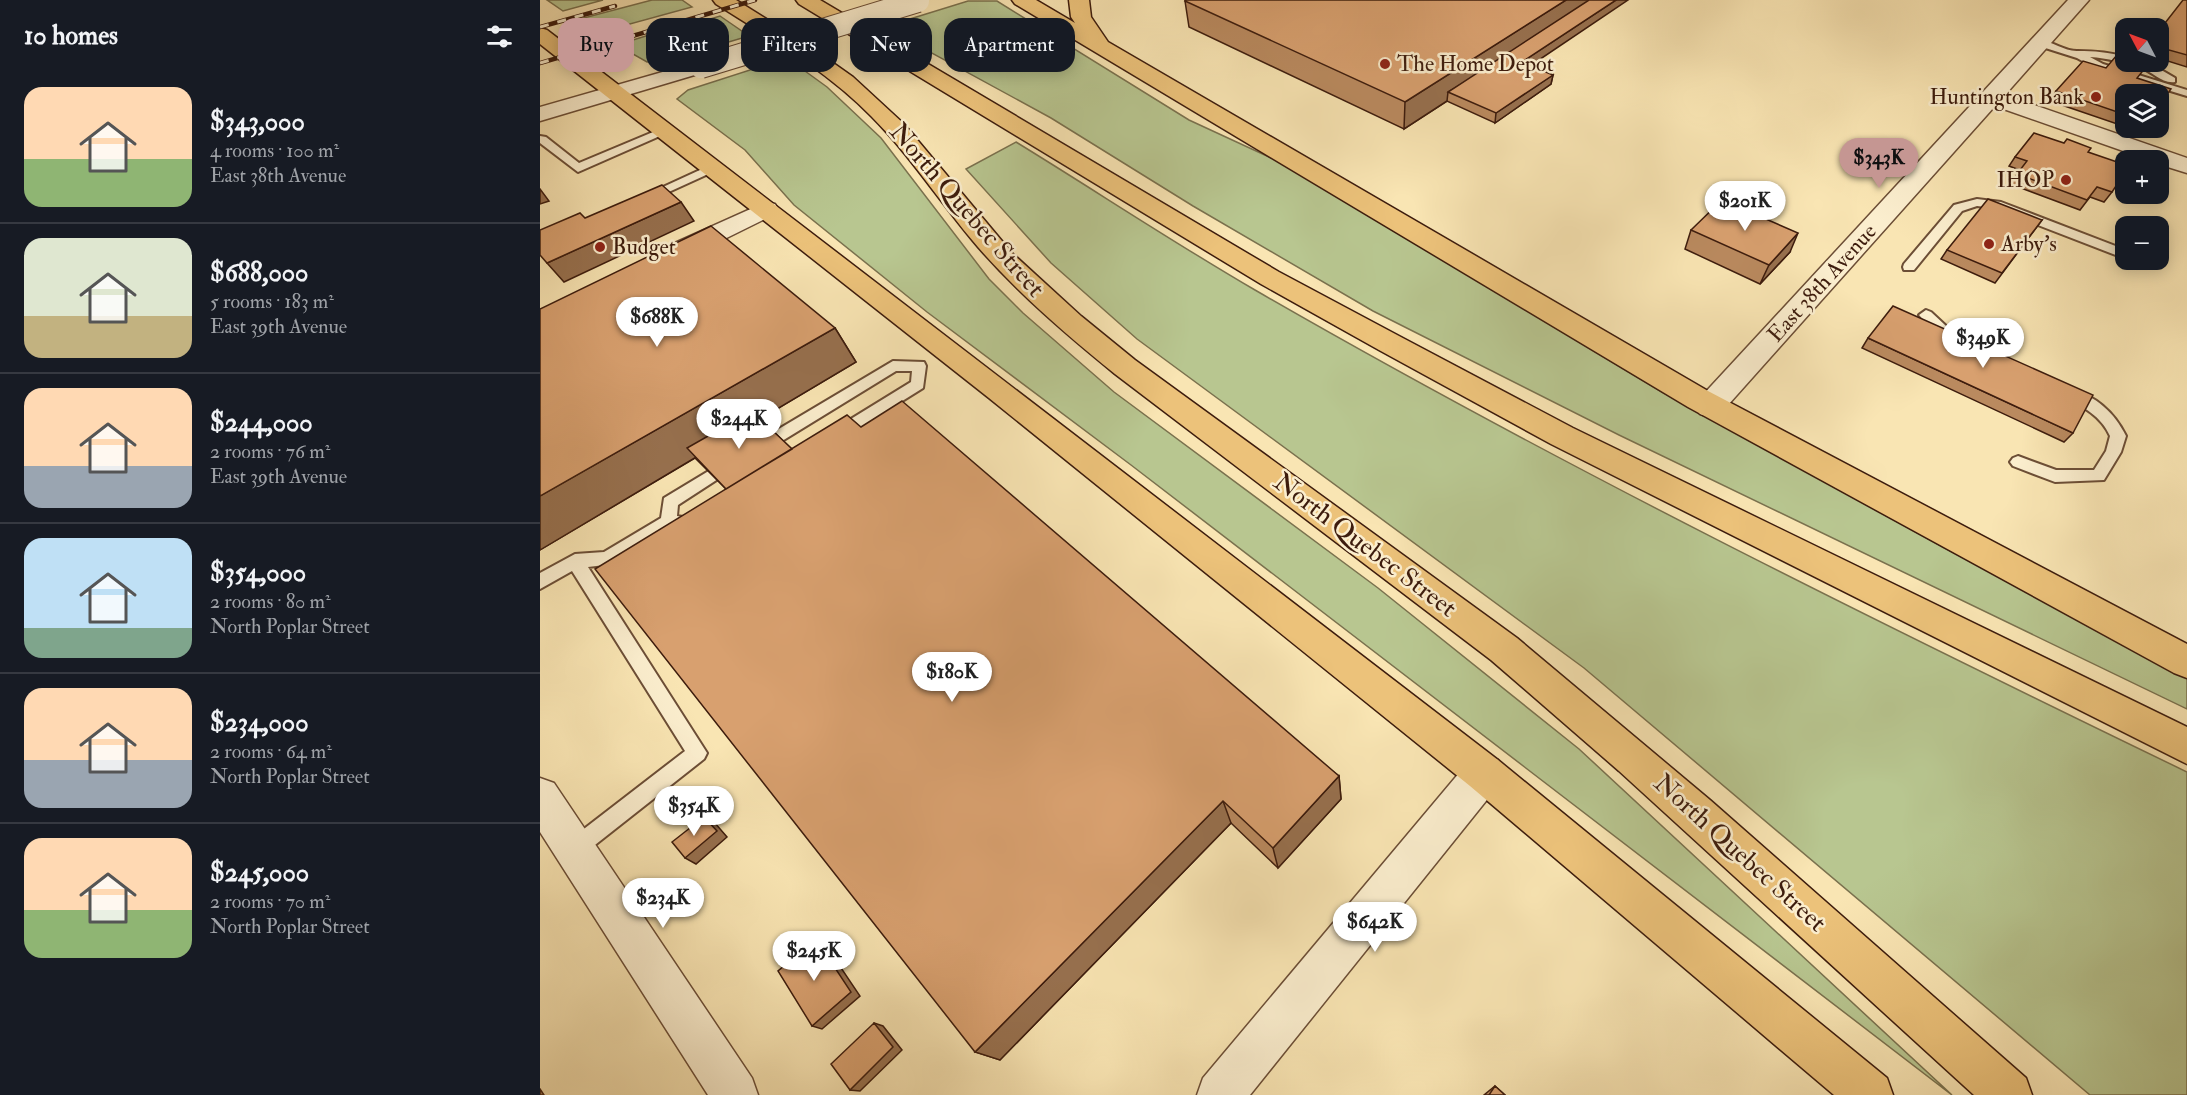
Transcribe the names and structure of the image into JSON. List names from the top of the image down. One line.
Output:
{"streets":{"main road":["North Quebec Street"],"street":["East 38th Avenue"]},"places":["The Home Depot","Huntington Bank","IHOP","Arby's","Budget"],"north":"top left","page":{"heading":"10 homes","map_buttons":["+","−"],"chip":["Buy","Rent","Filters","New","Apartment"],"list":[{"name":"$343,000","note":"4 rooms · 100 m² · East 38th Avenue"},{"name":"$688,000","note":"5 rooms · 183 m² · East 39th Avenue"},{"name":"$244,000","note":"2 rooms · 76 m² · East 39th Avenue"},{"name":"$354,000","note":"2 rooms · 80 m² · North Poplar Street"},{"name":"$234,000","note":"2 rooms · 64 m² · North Poplar Street"},{"name":"$245,000","note":"2 rooms · 70 m² · North Poplar Street"}],"price":["$343K","$201K","$688K","$349K","$244K","$180K","$354K","$234K","$642K","$245K"]}}
